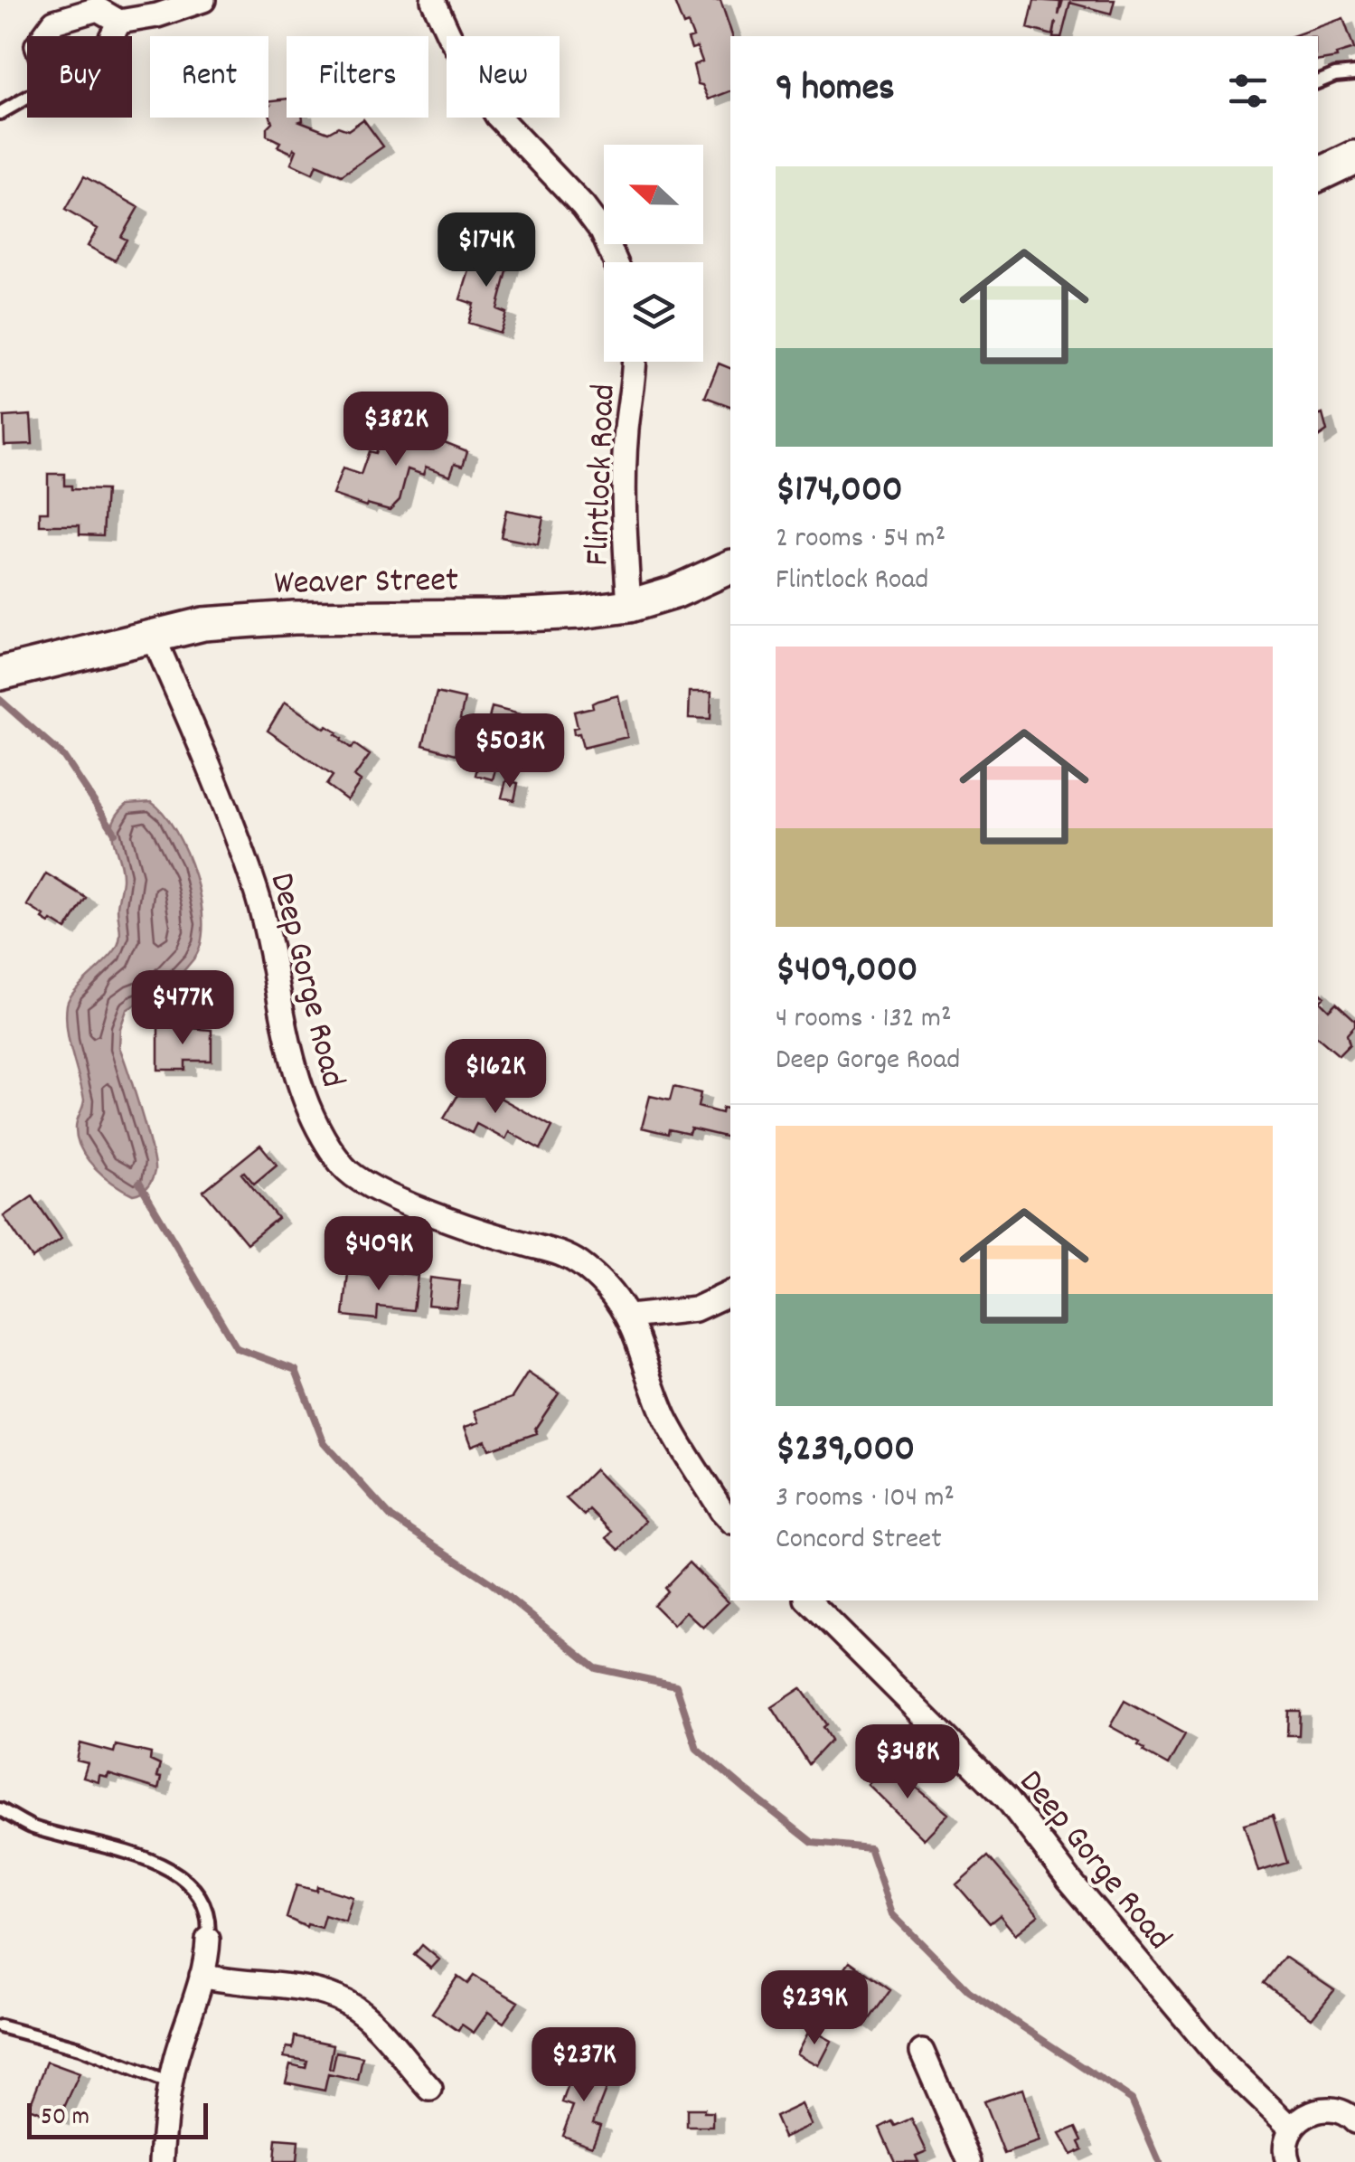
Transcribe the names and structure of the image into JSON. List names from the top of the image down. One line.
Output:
{"streets":{"street":["Flintlock Road","Weaver Street","Deep Gorge Road"]},"crossings":[["Flintlock Road","Weaver Street"],["Weaver Street","Deep Gorge Road"]],"scale_bar":"50 m","north":"left","page":{"chip":["Buy","Rent","Filters","New"],"heading":"9 homes","list":[{"name":"$174,000","note":"2 rooms · 54 m² · Flintlock Road"},{"name":"$409,000","note":"4 rooms · 132 m² · Deep Gorge Road"},{"name":"$239,000","note":"3 rooms · 104 m² · Concord Street"}],"price":["$174K","$382K","$503K","$477K","$162K","$409K","$348K","$239K","$237K"],"scale":"50 m"}}
